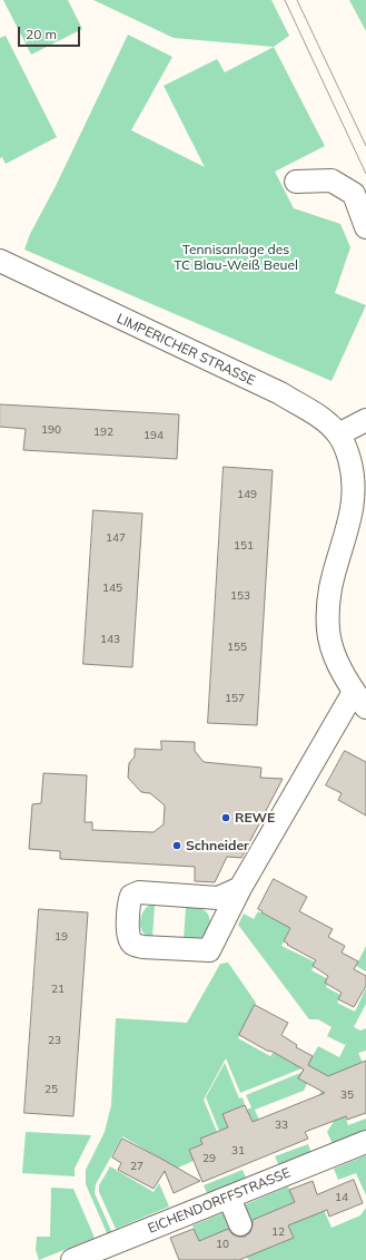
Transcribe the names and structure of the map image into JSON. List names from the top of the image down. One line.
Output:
{"streets":{"street":["LIMPERICHER STRASSE","EICHENDORFFSTRASSE"]},"parks":["Tennisanlage des TC Blau-Weiß Beuel"],"places":["REWE","Schneider"],"house_numbers":["190","192","194","149","147","151","145","153","143","155","157","19","21","23","25","35","33","31","29","27","14","12","10"],"scale_bar":"20 m"}
